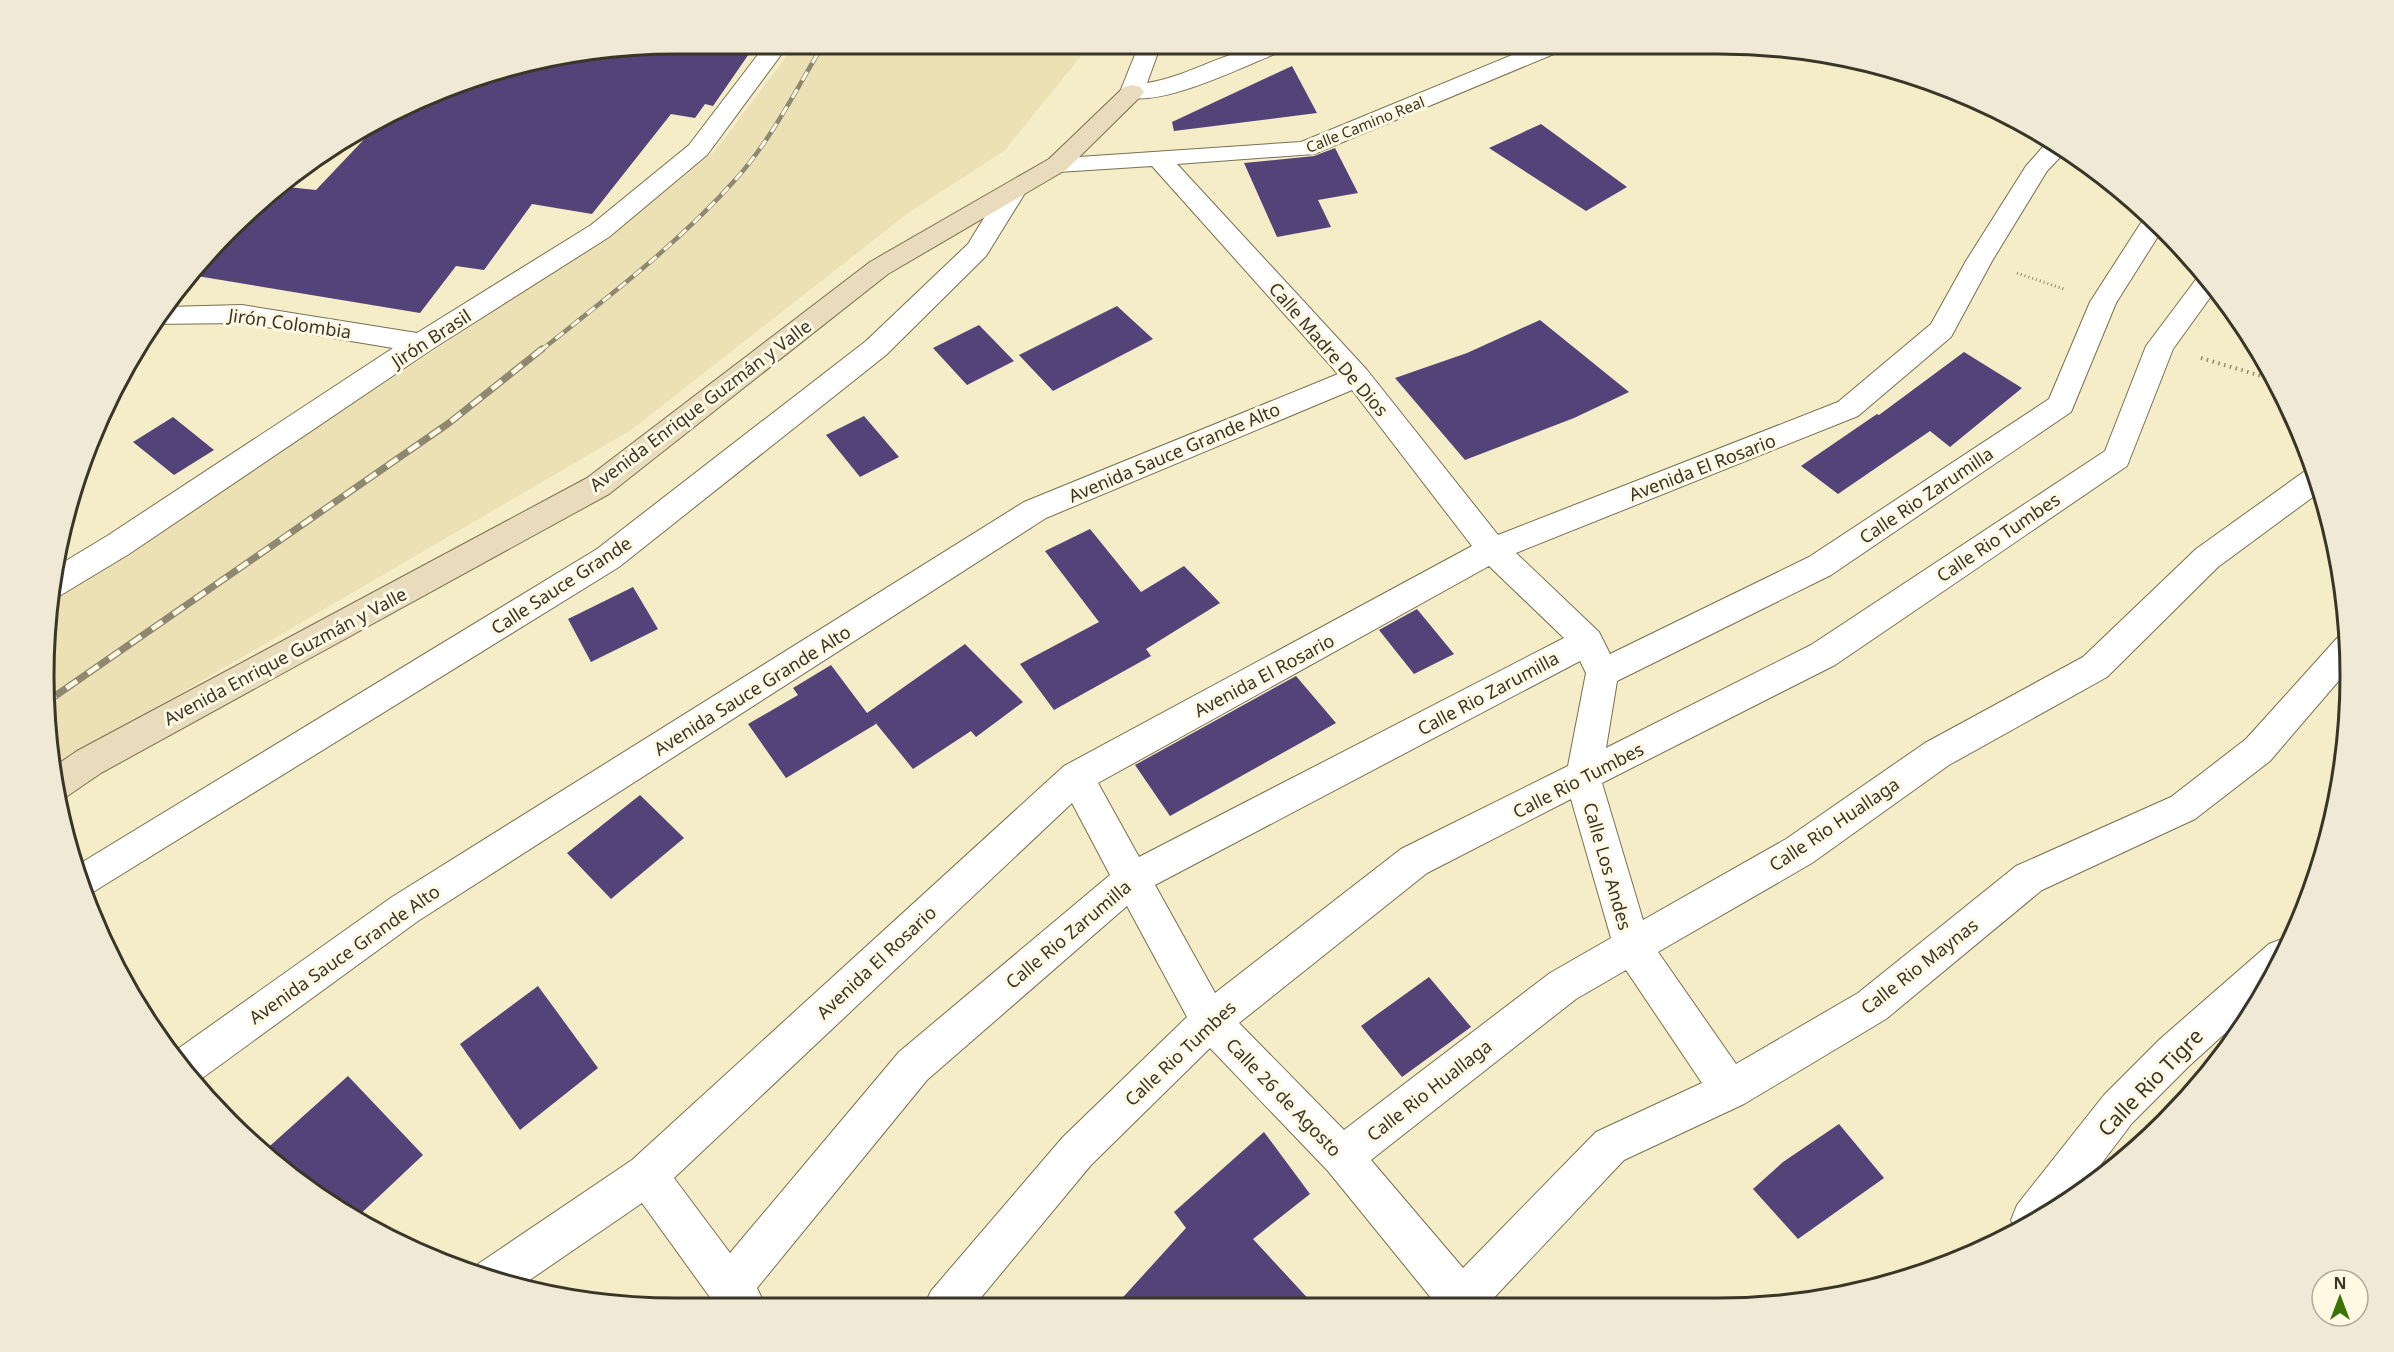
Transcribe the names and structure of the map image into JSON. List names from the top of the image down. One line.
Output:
{"streets":{"street":["Calle Camino Real","Jirón Colombia","Jirón Brasil","Calle Madre De Dios","Avenida Enrique Guzmán y Valle","Avenida Sauce Grande Alto","Avenida El Rosario","Calle Rio Zarumilla","Calle Rio Tumbes","Calle Sauce Grande","Calle Rio Huallaga","Calle Los Andes","Calle Rio Maynas","Calle Rio Tigre","Calle 26 de Agosto"]},"crossings":[["Calle Camino Real","Calle Madre De Dios"],["Calle Camino Real","Avenida Enrique Guzmán y Valle"],["Jirón Colombia","Jirón Brasil"],["Calle Madre De Dios","Avenida Sauce Grande Alto"],["Calle Madre De Dios","Avenida El Rosario"],["Avenida Enrique Guzmán y Valle","Calle Sauce Grande"],["Avenida El Rosario","Calle 26 de Agosto"],["Calle Rio Zarumilla","Calle Los Andes"],["Calle Rio Zarumilla","Calle 26 de Agosto"],["Calle Rio Tumbes","Calle Los Andes"],["Calle Rio Tumbes","Calle 26 de Agosto"],["Calle Rio Huallaga","Calle Los Andes"],["Calle Rio Huallaga","Calle 26 de Agosto"],["Calle Los Andes","Calle Rio Maynas"]],"north":"top"}
